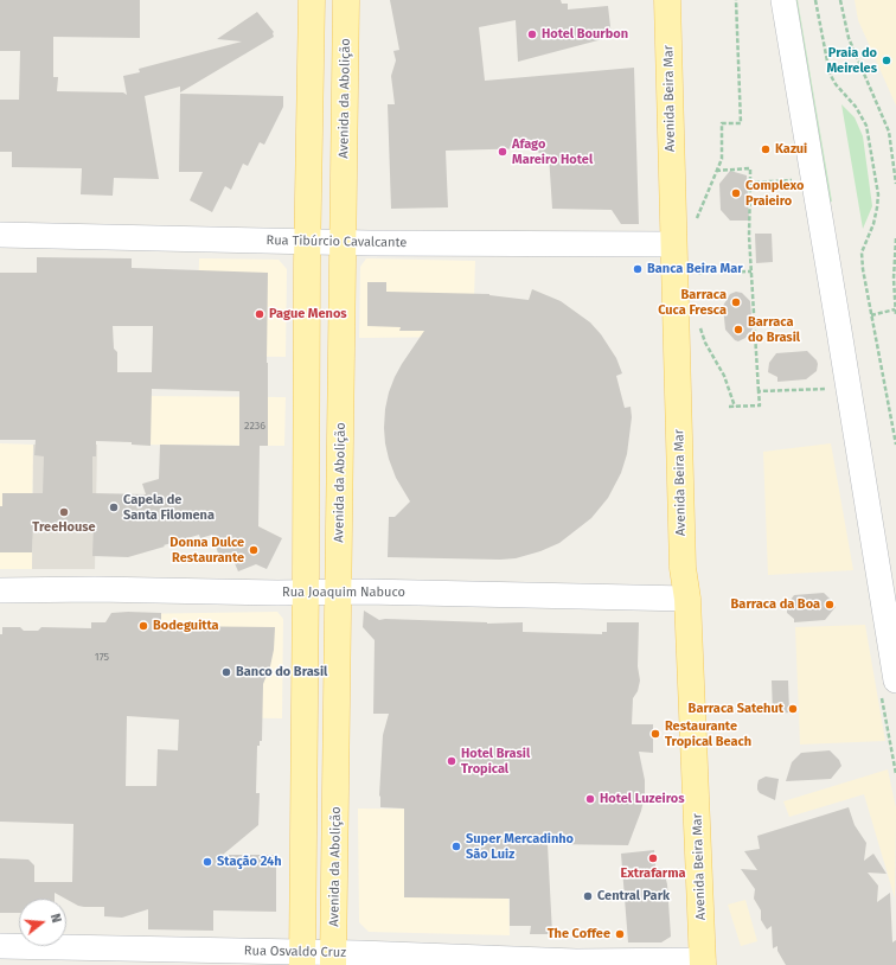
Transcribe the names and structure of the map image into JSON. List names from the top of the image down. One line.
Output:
{"streets":{"main road":["Avenida da Abolição","Avenida Beira Mar"],"street":["Rua Tibúrcio Cavalcante","Rua Joaquim Nabuco","Rua Osvaldo Cruz"]},"crossings":[["Avenida da Abolição","Rua Tibúrcio Cavalcante"],["Avenida da Abolição","Rua Joaquim Nabuco"],["Avenida da Abolição","Rua Osvaldo Cruz"],["Avenida Beira Mar","Rua Tibúrcio Cavalcante"],["Avenida Beira Mar","Rua Joaquim Nabuco"],["Avenida Beira Mar","Rua Osvaldo Cruz"]],"places":["Hotel Bourbon","Praia do Meireles","Kazui","Afago Mareiro Hotel","Complexo Praieiro","Banca Beira Mar","Barraca Cuca Fresca","Pague Menos","Barraca do Brasil","Capela de Santa Filomena","TreeHouse","Donna Dulce Restaurante","Barraca da Boa","Bodeguitta","Banco do Brasil","Barraca Satehut","Restaurante Tropical Beach","Hotel Brasil Tropical","Hotel Luzeiros","Super Mercadinho São Luiz","Extrafarma","Stação 24h","Central Park","The Coffee"],"house_numbers":["2236","175"],"north":"right"}
